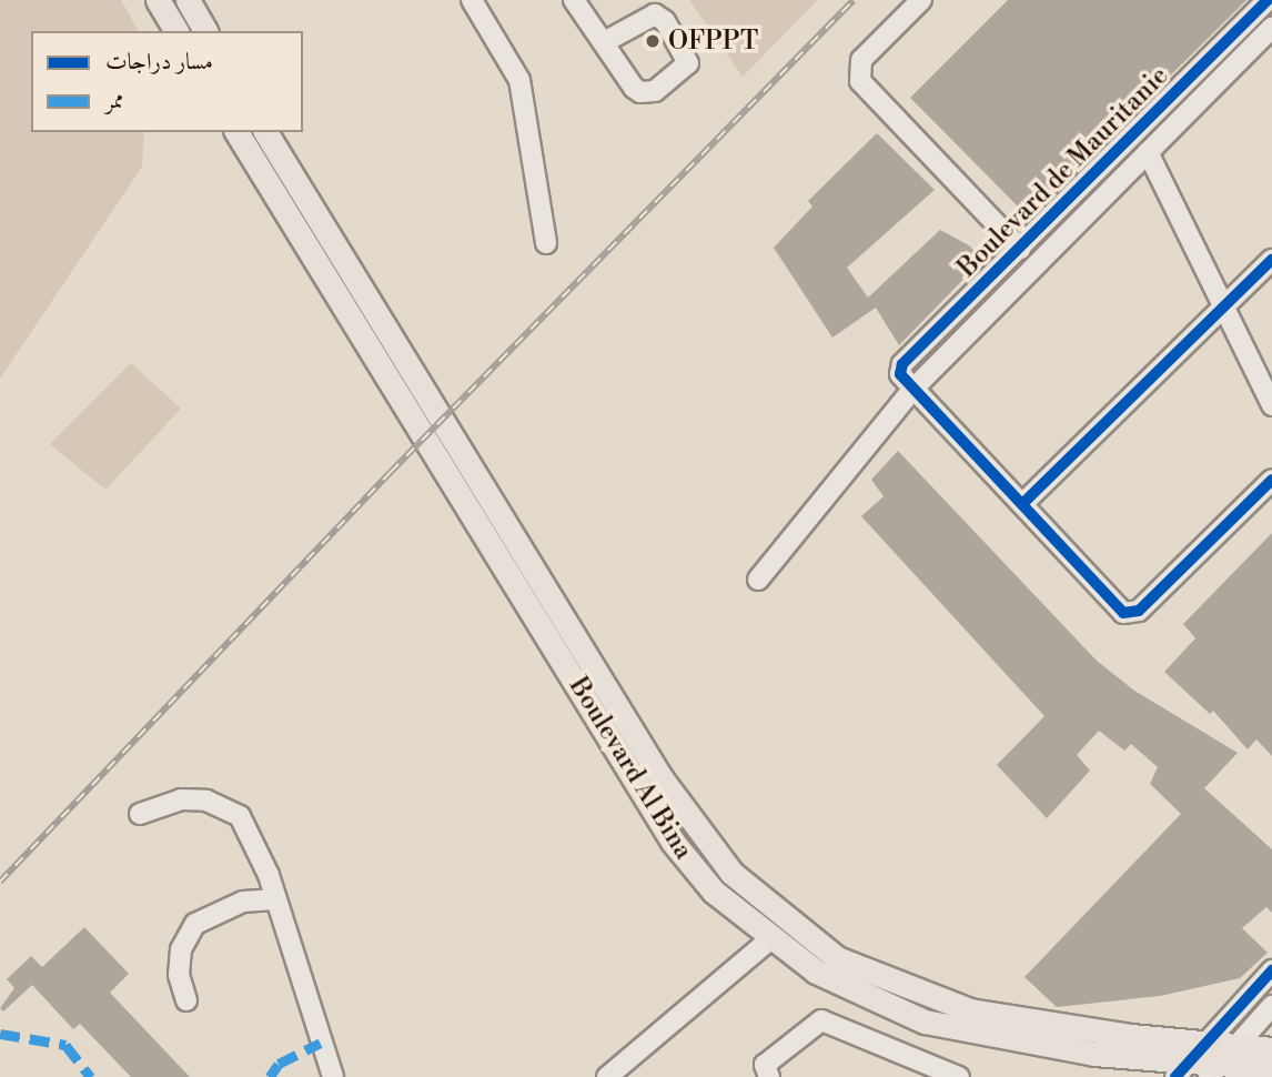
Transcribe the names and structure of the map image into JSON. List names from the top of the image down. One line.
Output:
{"streets":{"main road":["Boulevard Al Bina"],"street":["Boulevard de Mauritanie"]},"places":["OFPPT"],"legend":["مسار دراجات","ممر"]}
